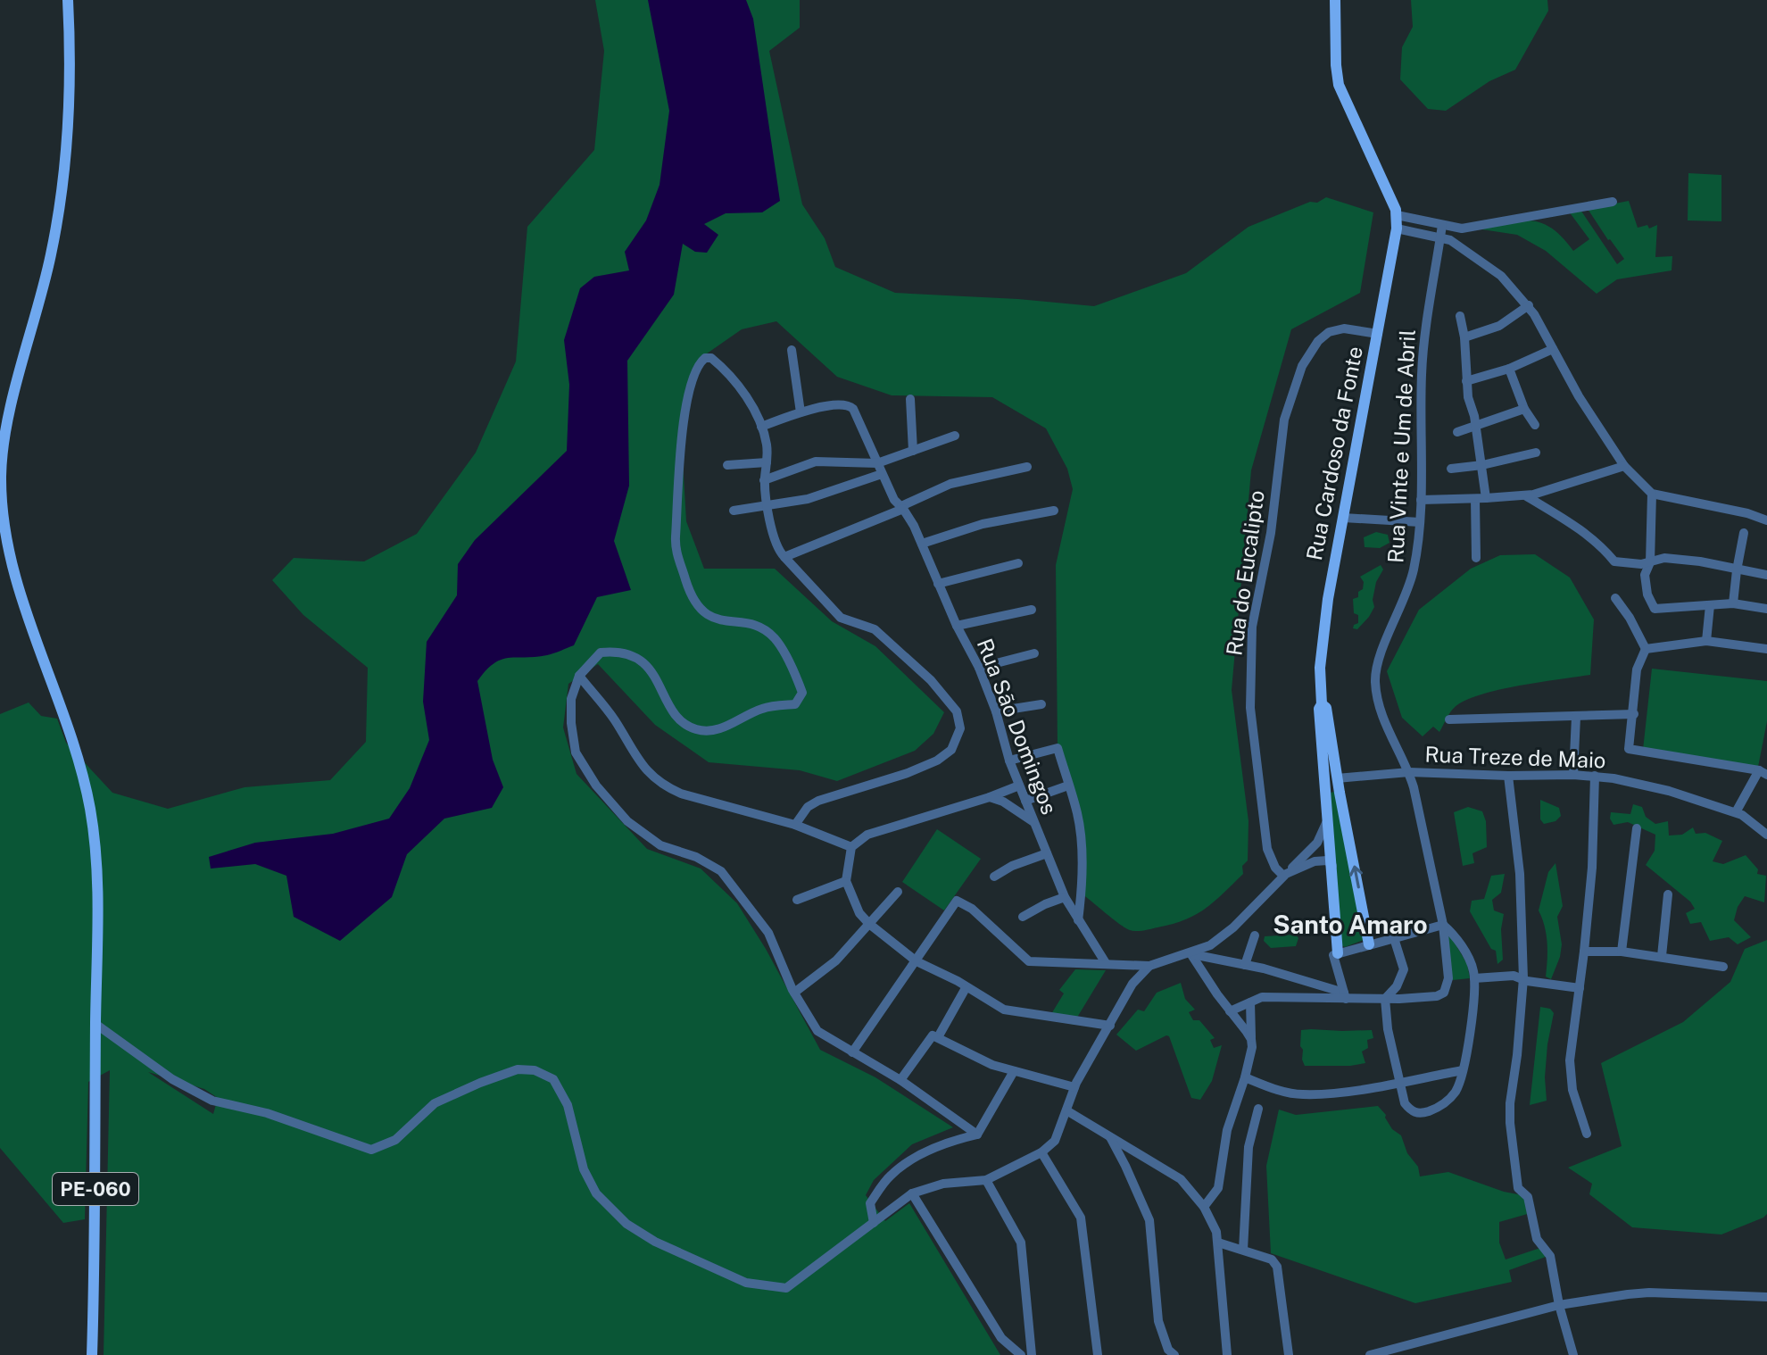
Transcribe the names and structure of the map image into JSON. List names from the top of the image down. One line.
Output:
{"streets":{"main road":["Rua Cardoso da Fonte","PE-060"],"street":["Rua Vinte e Um de Abril","Rua do Eucalipto","Rua São Domingos","Rua Treze de Maio"]},"crossings":[["Rua Vinte e Um de Abril","Rua Treze de Maio"],["Rua Cardoso da Fonte","Rua do Eucalipto"],["Rua Cardoso da Fonte","Rua Treze de Maio"]],"districts":["Santo Amaro"]}
